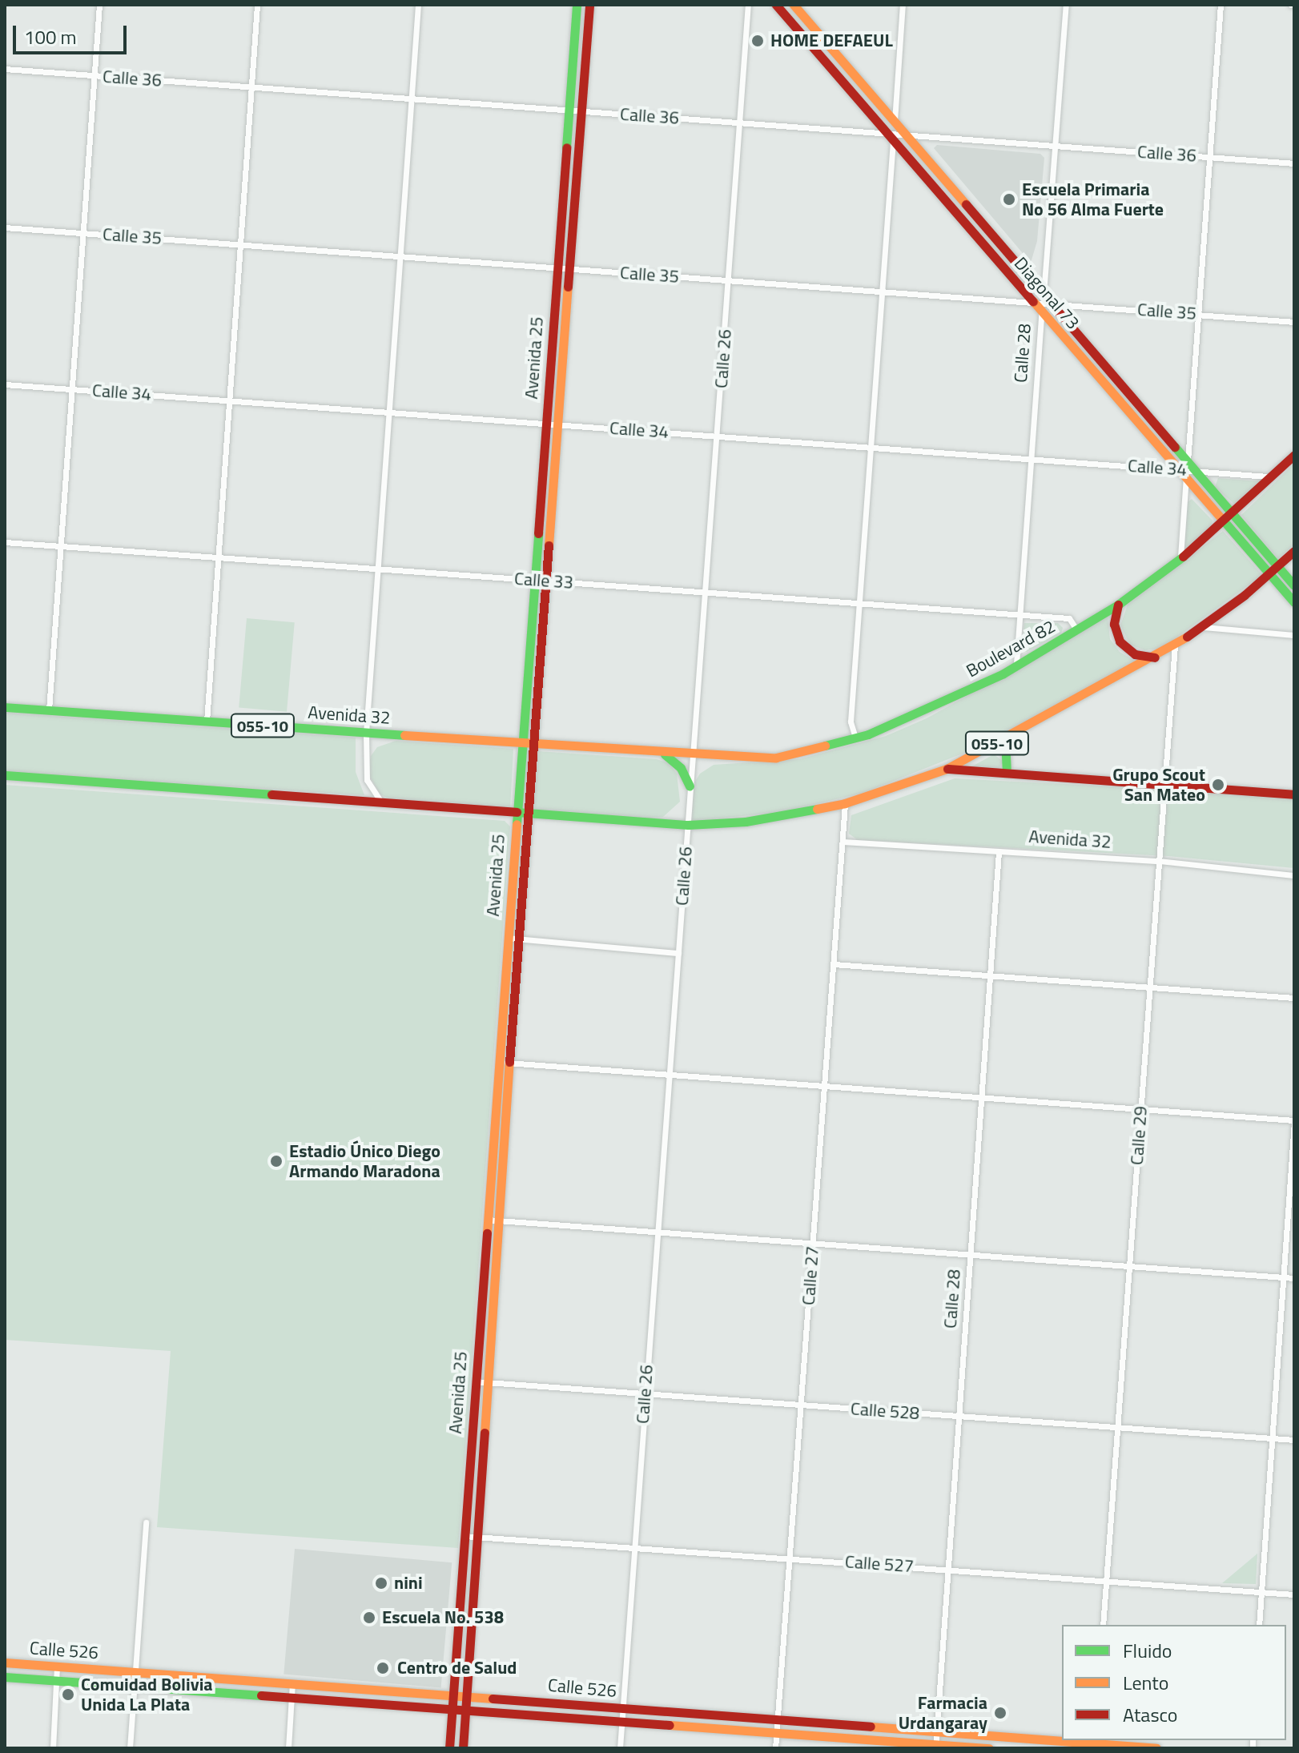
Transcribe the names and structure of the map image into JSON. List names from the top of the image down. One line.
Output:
{"streets":{"main road":["Diagonal 73","Avenida 25","Boulevard 82","Avenida 32","055-10","Calle 526"],"street":["Calle 36","Calle 35","Calle 28","Calle 26","Calle 34","Calle 33","Calle 29","Calle 27","Calle 528","Calle 527"]},"crossings":[["Calle 36","Diagonal 73"],["Calle 36","Calle 28"],["Calle 36","Avenida 25"],["Calle 36","Calle 26"],["Calle 35","Diagonal 73"],["Calle 35","Calle 28"],["Calle 35","Avenida 25"],["Calle 35","Calle 26"],["Diagonal 73","Calle 28"],["Diagonal 73","Calle 34"],["Diagonal 73","Boulevard 82"],["Diagonal 73","055-10"],["Calle 28","Calle 34"],["Calle 28","Calle 33"],["Calle 28","Boulevard 82"],["Calle 28","Avenida 32"],["Calle 28","Calle 528"],["Calle 28","Calle 527"],["Calle 28","Calle 526"],["Avenida 25","Calle 34"],["Avenida 25","Calle 33"],["Avenida 25","Avenida 32"],["Avenida 25","055-10"],["Avenida 25","Calle 528"],["Avenida 25","Calle 527"],["Avenida 25","Calle 526"],["Calle 26","Calle 34"],["Calle 26","Calle 33"],["Calle 26","Boulevard 82"],["Calle 26","Avenida 32"],["Calle 26","055-10"],["Calle 26","Calle 528"],["Calle 26","Calle 527"],["Calle 26","Calle 526"],["Calle 34","Boulevard 82"],["Calle 33","Boulevard 82"],["Boulevard 82","Avenida 32"],["Avenida 32","Calle 29"],["Avenida 32","Calle 27"],["055-10","Calle 29"],["055-10","Calle 27"],["Calle 29","Calle 528"],["Calle 29","Calle 527"],["Calle 27","Calle 528"],["Calle 27","Calle 527"],["Calle 27","Calle 526"]],"places":["HOME DEFAEUL","Escuela Primaria No 56 Alma Fuerte","Grupo Scout San Mateo","Estadio Único Diego Armando Maradona","nini","Escuela No. 538","Centro de Salud","Comuidad Bolivia Unida La Plata","Farmacia Urdangaray"],"legend":["Fluido","Lento","Atasco"],"scale_bar":"100 m"}
